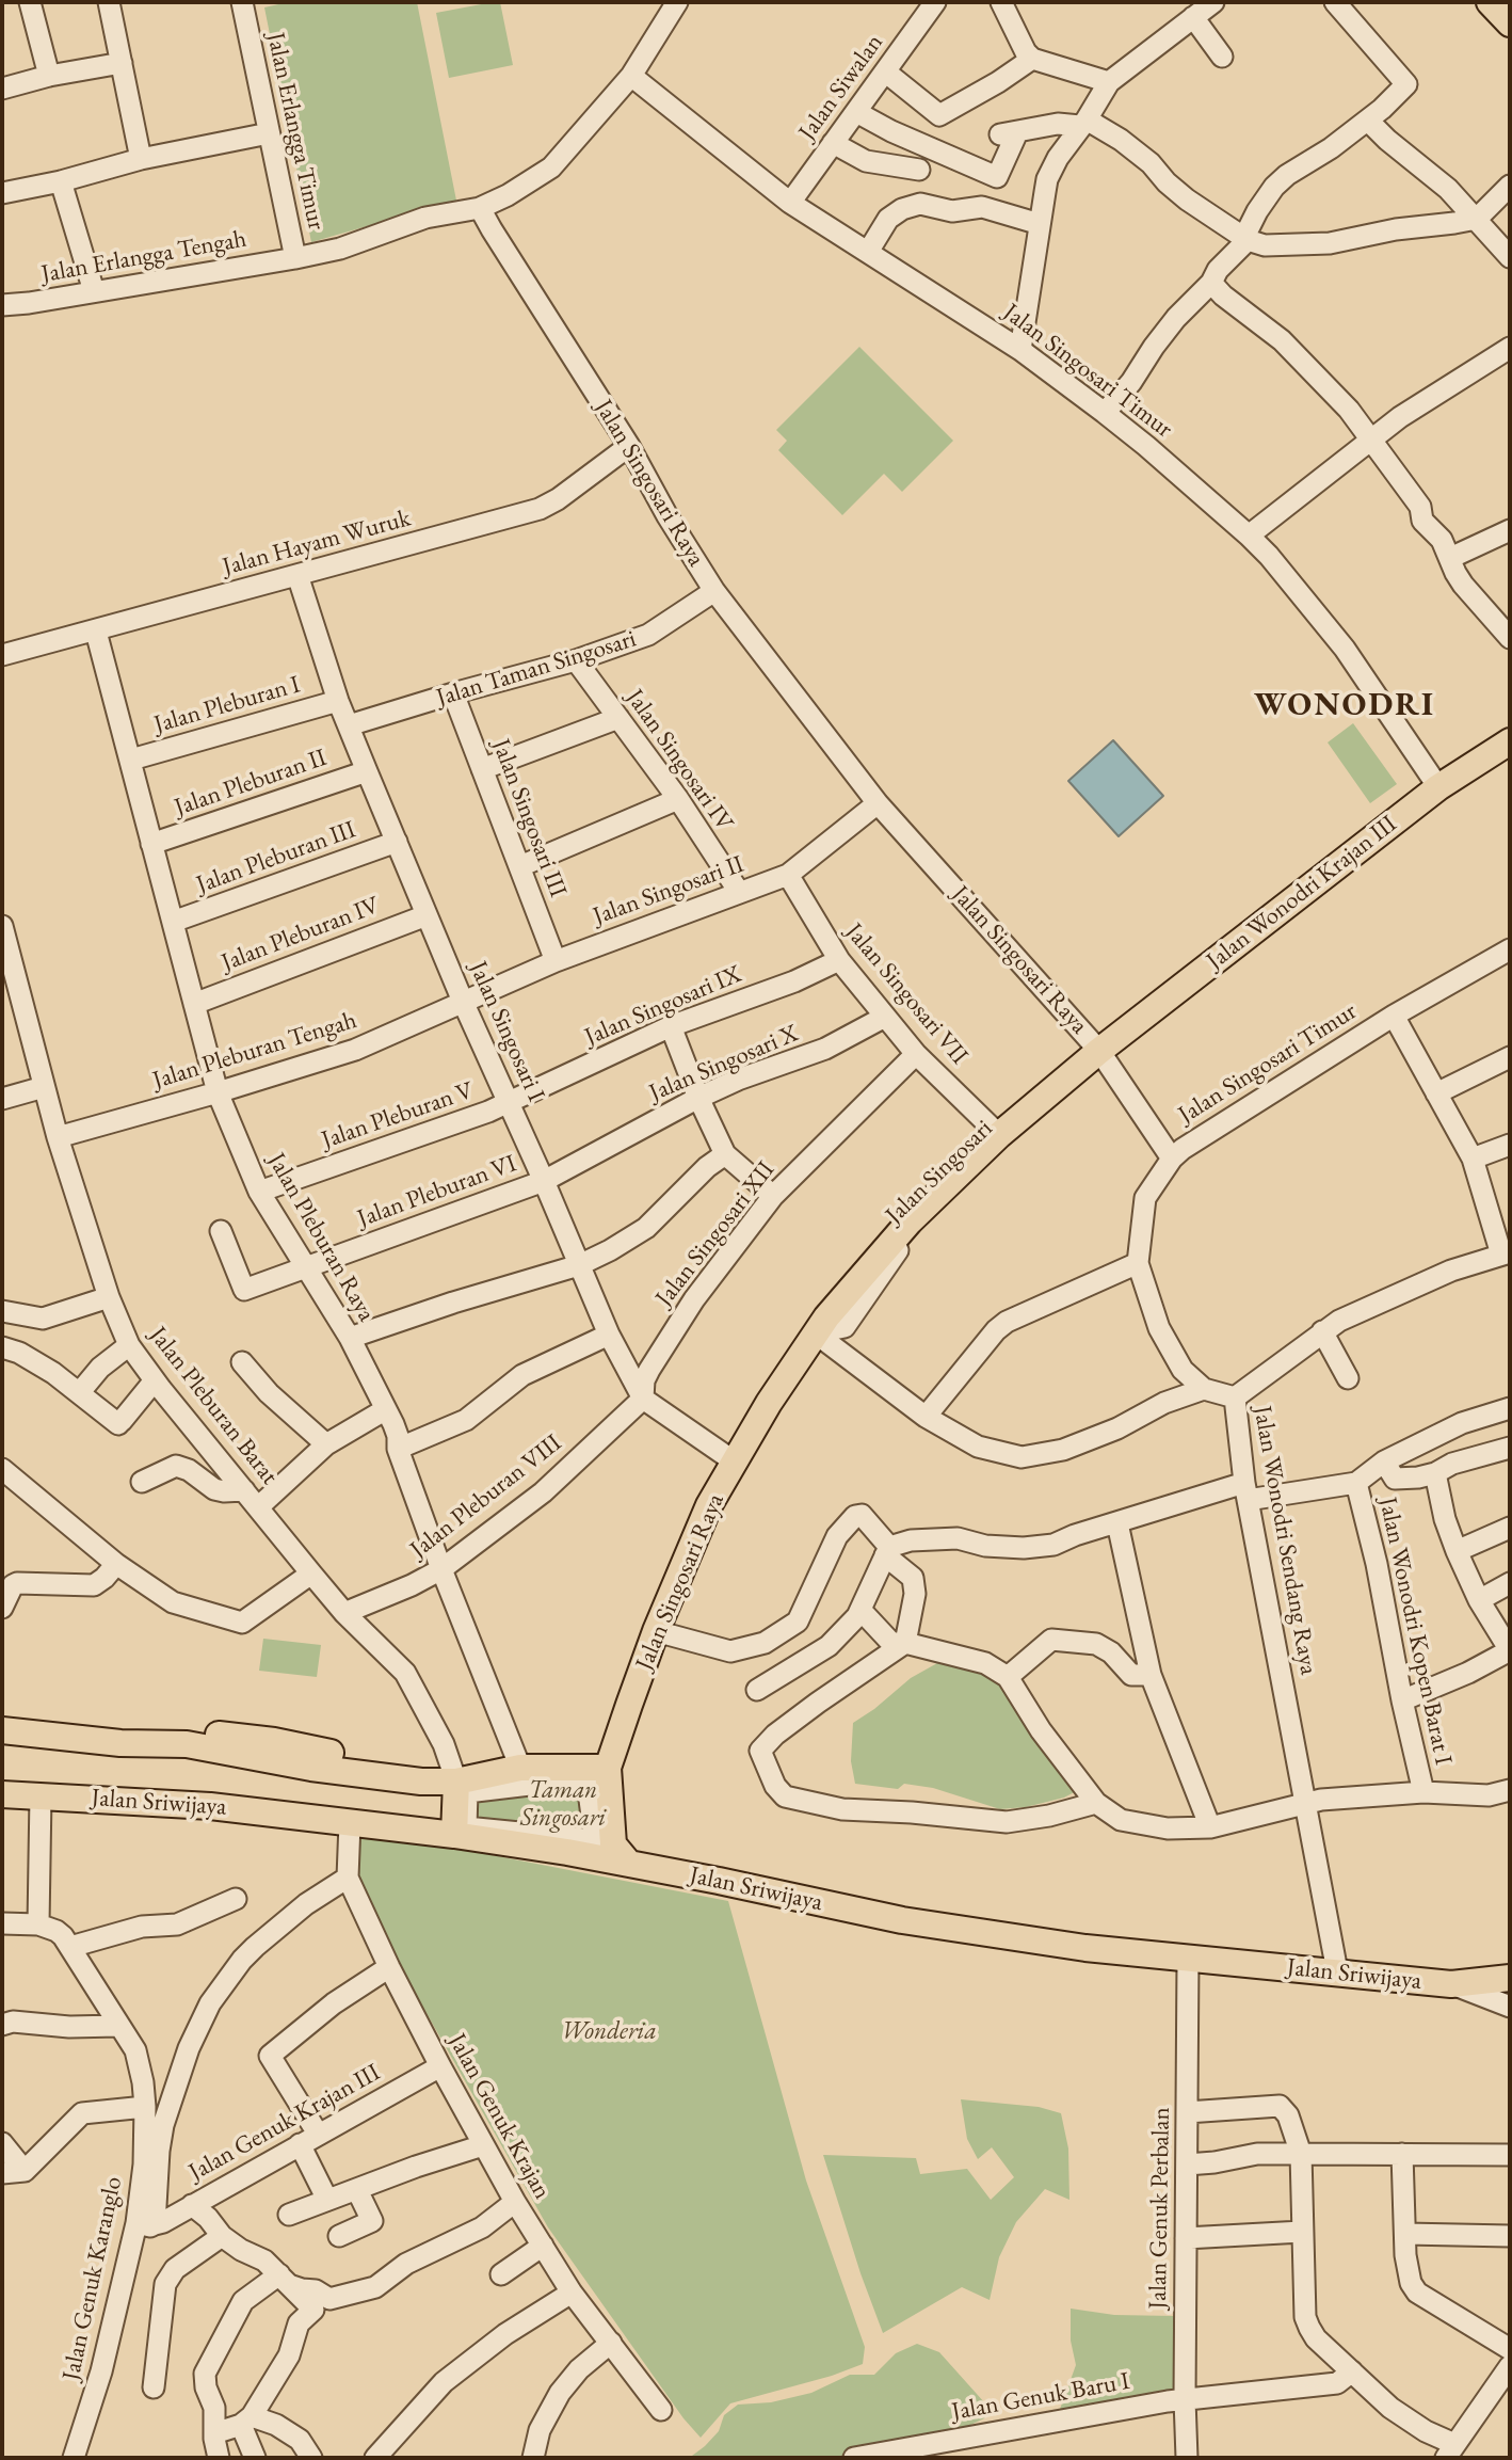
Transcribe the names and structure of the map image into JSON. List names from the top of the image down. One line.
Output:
{"streets":{"main road":["Jalan Singosari Raya","Jalan Wonodri Krajan III","Jalan Sriwijaya"],"street":["Jalan Siwalan","Jalan Erlangga Timur","Jalan Erlangga Tengah","Jalan Singosari Timur","Jalan Hayam Wuruk","Jalan Taman Singosari","Jalan Pleburan I","Jalan Singosari IV","Jalan Pleburan II","Jalan Singosari III","Jalan Pleburan III","Jalan Singosari II","Jalan Pleburan IV","Jalan Singosari VII","Jalan Singosari IX","Jalan Singosari I","Jalan Pleburan Tengah","Jalan Singosari X","Jalan Pleburan V","Jalan Singosari","Jalan Pleburan VI","Jalan Singosari XII","Jalan Pleburan Raya","Jalan Pleburan Barat","Jalan Pleburan VIII","Jalan Wonodri Sendang Raya","Jalan Wonodri Kopen Barat I","Jalan Genuk Krajan","Jalan Genuk Krajan III","Jalan Genuk Perbalan","Jalan Genuk Karanglo","Jalan Genuk Baru I"]},"crossings":[["Jalan Siwalan","Jalan Singosari Timur"],["Jalan Erlangga Timur","Jalan Erlangga Tengah"],["Jalan Erlangga Timur","Jalan Singosari Timur"],["Jalan Erlangga Timur","Jalan Singosari Raya"],["Jalan Singosari Timur","Jalan Wonodri Krajan III"],["Jalan Singosari Raya","Jalan Hayam Wuruk"],["Jalan Singosari Raya","Jalan Taman Singosari"],["Jalan Singosari Raya","Jalan Singosari II"],["Jalan Singosari Raya","Jalan Wonodri Krajan III"],["Jalan Singosari Raya","Jalan Singosari VII"],["Jalan Singosari Raya","Jalan Singosari I"],["Jalan Singosari Raya","Jalan Singosari"],["Jalan Singosari Raya","Jalan Sriwijaya"],["Jalan Hayam Wuruk","Jalan Singosari I"],["Jalan Hayam Wuruk","Jalan Pleburan Raya"],["Jalan Taman Singosari","Jalan Singosari IV"],["Jalan Taman Singosari","Jalan Singosari III"],["Jalan Taman Singosari","Jalan Singosari I"],["Jalan Pleburan I","Jalan Singosari I"],["Jalan Pleburan I","Jalan Pleburan Raya"],["Jalan Singosari IV","Jalan Singosari II"],["Jalan Pleburan II","Jalan Singosari I"],["Jalan Pleburan II","Jalan Pleburan Raya"],["Jalan Singosari III","Jalan Singosari II"],["Jalan Pleburan III","Jalan Singosari I"],["Jalan Pleburan III","Jalan Pleburan Raya"],["Jalan Singosari II","Jalan Singosari VII"],["Jalan Singosari II","Jalan Singosari I"],["Jalan Singosari II","Jalan Pleburan Tengah"],["Jalan Wonodri Krajan III","Jalan Singosari"],["Jalan Pleburan IV","Jalan Singosari I"],["Jalan Pleburan IV","Jalan Pleburan Raya"],["Jalan Singosari VII","Jalan Singosari IX"],["Jalan Singosari VII","Jalan Singosari X"],["Jalan Singosari VII","Jalan Singosari XII"],["Jalan Singosari IX","Jalan Singosari I"],["Jalan Singosari IX","Jalan Pleburan V"],["Jalan Singosari I","Jalan Pleburan Tengah"],["Jalan Singosari I","Jalan Singosari X"],["Jalan Singosari I","Jalan Pleburan V"],["Jalan Singosari I","Jalan Pleburan VI"],["Jalan Singosari I","Jalan Singosari XII"],["Jalan Singosari I","Jalan Pleburan VIII"],["Jalan Pleburan Tengah","Jalan Pleburan Raya"],["Jalan Pleburan Tengah","Jalan Pleburan Barat"],["Jalan Singosari X","Jalan Pleburan VI"],["Jalan Pleburan V","Jalan Pleburan Raya"],["Jalan Pleburan VI","Jalan Pleburan Raya"],["Jalan Singosari XII","Jalan Pleburan VIII"],["Jalan Pleburan Raya","Jalan Pleburan VIII"],["Jalan Pleburan Barat","Jalan Pleburan VIII"],["Jalan Wonodri Sendang Raya","Jalan Sriwijaya"],["Jalan Sriwijaya","Jalan Genuk Krajan"],["Jalan Sriwijaya","Jalan Genuk Perbalan"],["Jalan Genuk Krajan","Jalan Genuk Krajan III"],["Jalan Genuk Krajan III","Jalan Genuk Karanglo"],["Jalan Genuk Perbalan","Jalan Genuk Baru I"]],"districts":["WONODRI"],"parks":["Taman Singosari","Wonderia"]}
